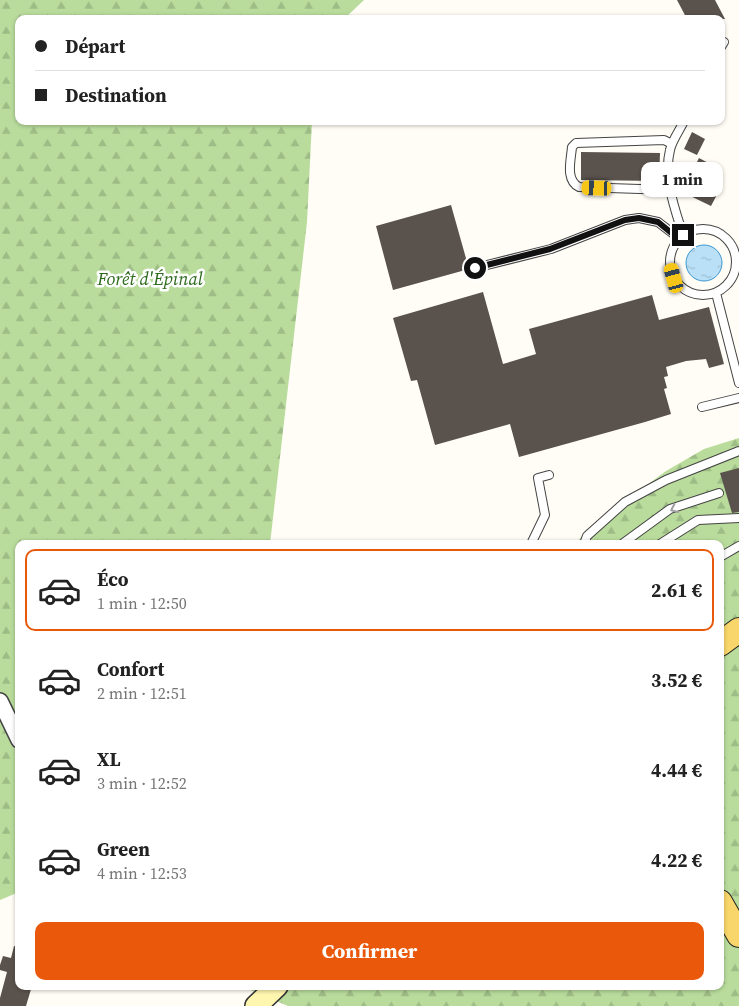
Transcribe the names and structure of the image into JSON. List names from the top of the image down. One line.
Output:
{"parks":["Forêt d'Épinal"],"page":{"banner":["Départ","Destination"],"bubble":"1 min","list":[{"name":"Éco","note":"1 min · 12:50","value":"2.61 €"},{"name":"Confort","note":"2 min · 12:51","value":"3.52 €"},{"name":"XL","note":"3 min · 12:52","value":"4.44 €"},{"name":"Green","note":"4 min · 12:53","value":"4.22 €"}],"buttons":"Confirmer"}}
